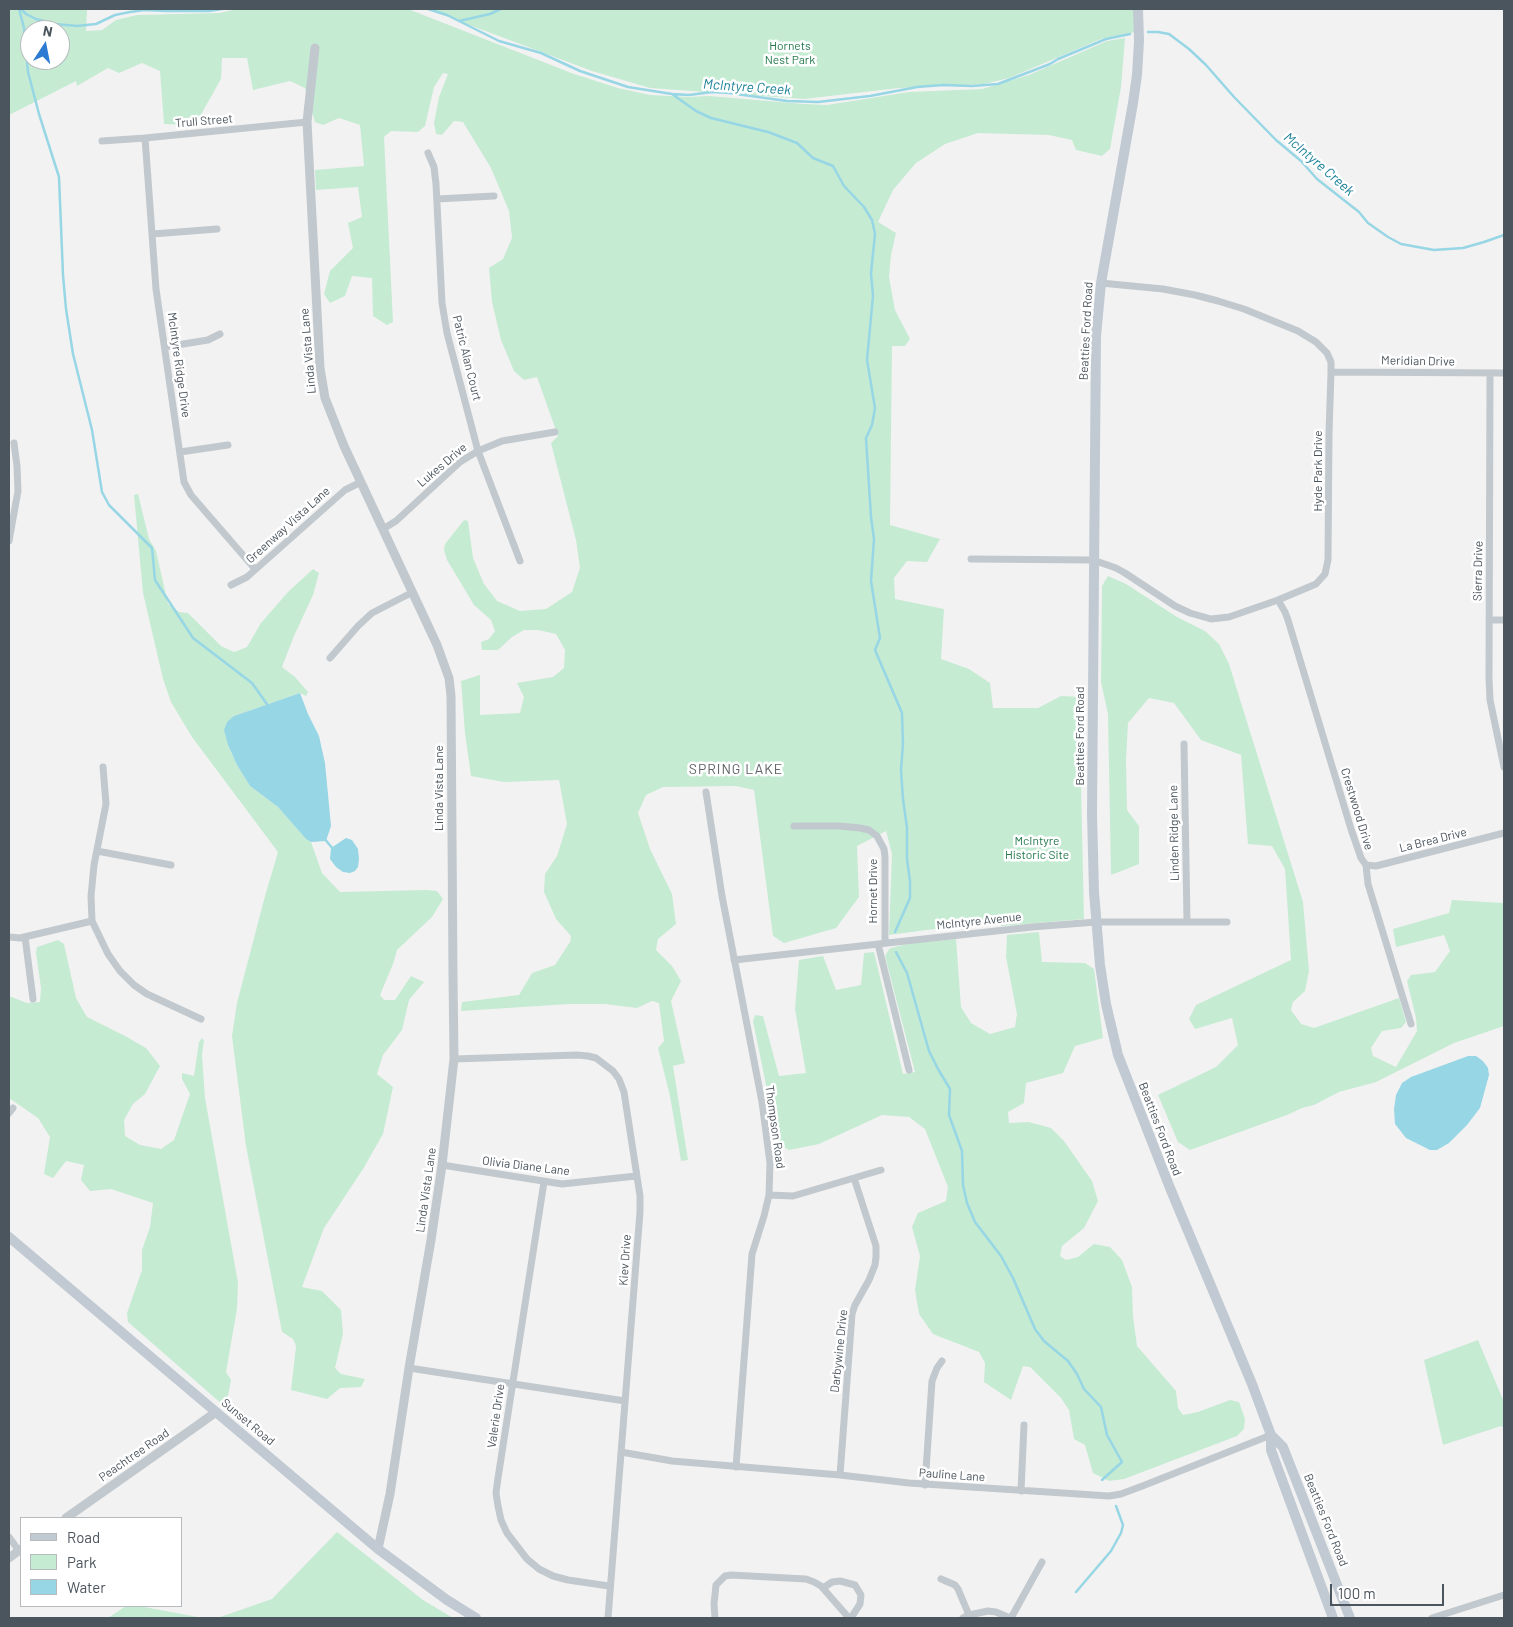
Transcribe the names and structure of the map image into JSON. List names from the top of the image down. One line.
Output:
{"streets":{"main road":["Beatties Ford Road","Sunset Road"],"street":["Trull Street","Linda Vista Lane","Patric Alan Court","Meridian Drive","McIntyre Ridge Drive","Lukes Drive","Hyde Park Drive","Greenway Vista Lane","Sierra Drive","Crestwood Drive","Linden Ridge Lane","La Brea Drive","Hornet Drive","McIntyre Avenue","Thompson Road","Olivia Diane Lane","Kiev Drive","Darbywine Drive","Valerie Drive","Peachtree Road","Pauline Lane"]},"crossings":[["Trull Street","Linda Vista Lane"],["Trull Street","McIntyre Ridge Drive"],["Beatties Ford Road","Hyde Park Drive"],["Beatties Ford Road","McIntyre Avenue"],["Beatties Ford Road","Pauline Lane"],["Linda Vista Lane","Lukes Drive"],["Linda Vista Lane","Greenway Vista Lane"],["Linda Vista Lane","Olivia Diane Lane"],["Linda Vista Lane","Kiev Drive"],["Linda Vista Lane","Sunset Road"],["Patric Alan Court","Lukes Drive"],["Meridian Drive","Hyde Park Drive"],["Meridian Drive","Sierra Drive"],["McIntyre Ridge Drive","Greenway Vista Lane"],["Hyde Park Drive","Crestwood Drive"],["Crestwood Drive","La Brea Drive"],["Linden Ridge Lane","McIntyre Avenue"],["Hornet Drive","McIntyre Avenue"],["McIntyre Avenue","Thompson Road"],["Thompson Road","Pauline Lane"],["Olivia Diane Lane","Kiev Drive"],["Olivia Diane Lane","Valerie Drive"],["Kiev Drive","Valerie Drive"],["Kiev Drive","Pauline Lane"],["Darbywine Drive","Pauline Lane"],["Sunset Road","Peachtree Road"]],"districts":["SPRING LAKE"],"water":["McIntyre Creek"],"parks":["Hornets Nest Park","McIntyre Historic Site"],"legend":["Road","Park","Water"],"scale_bar":"100 m","north":"top"}
